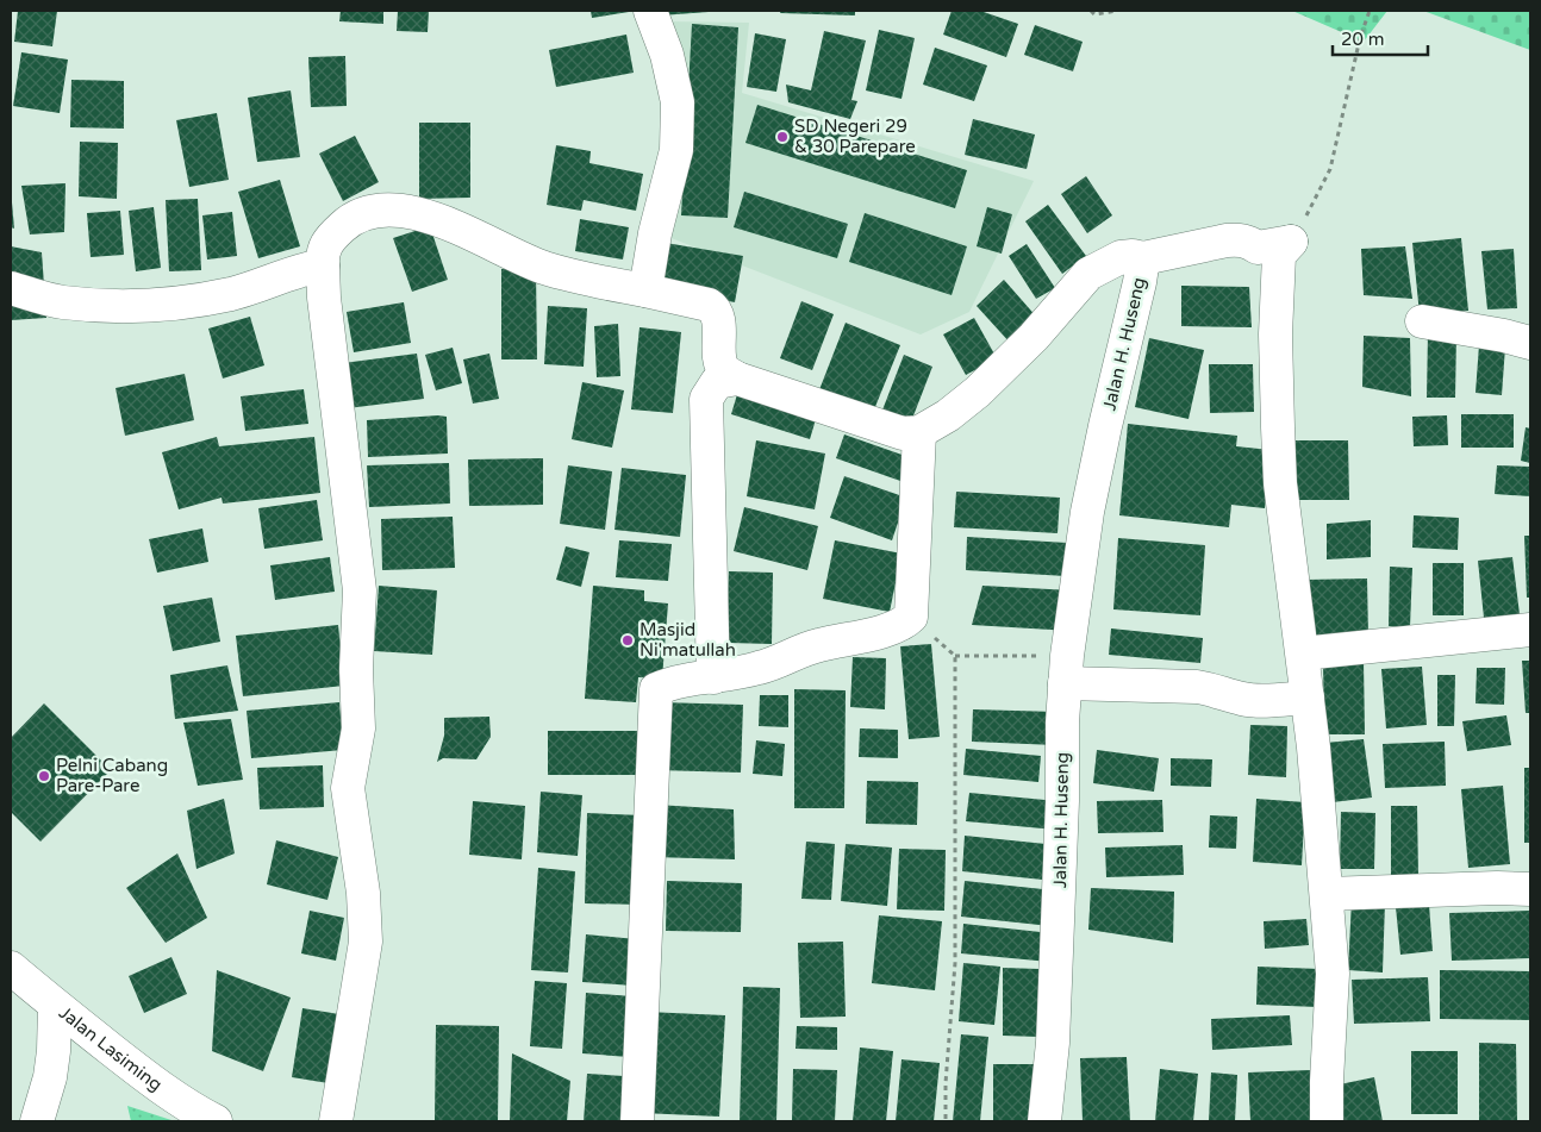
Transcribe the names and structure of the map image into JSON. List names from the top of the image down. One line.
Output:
{"streets":{"street":["Jalan H. Huseng","Jalan Lasiming"]},"places":["SD Negeri 29 & 30 Parepare","Masjid Ni'matullah","Pelni Cabang Pare-Pare"],"scale_bar":"20 m"}
